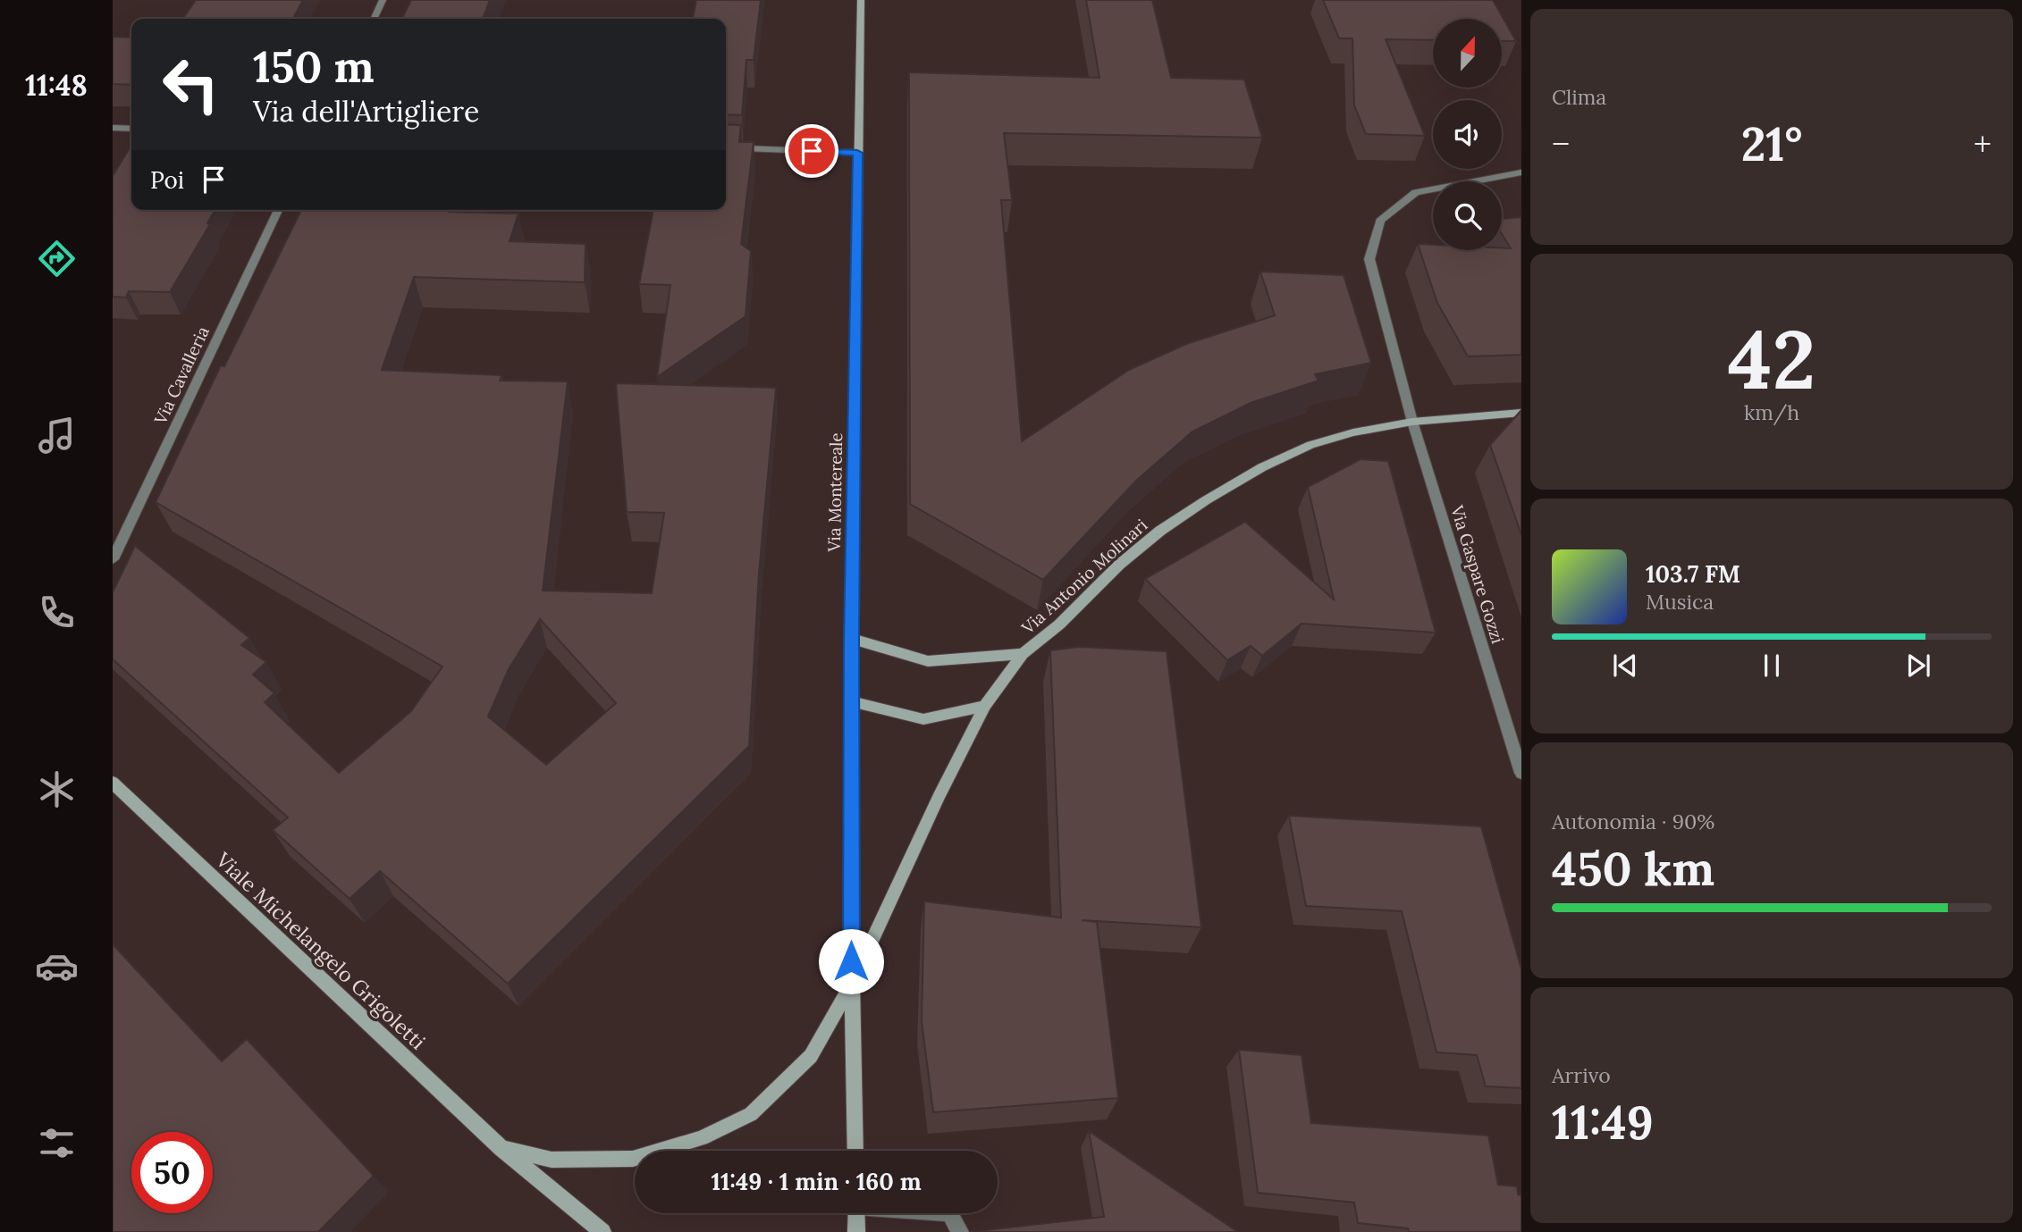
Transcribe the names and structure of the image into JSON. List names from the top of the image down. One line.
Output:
{"streets":{"main road":["Via Montereale","Via Antonio Molinari","Viale Michelangelo Grigoletti"],"street":["Via Cavalleria","Via Gaspare Gozzi"]},"crossings":[["Via Montereale","Via Antonio Molinari"],["Via Gaspare Gozzi","Via Antonio Molinari"],["Via Antonio Molinari","Viale Michelangelo Grigoletti"]],"north":"top","page":{"tabs":"11:48","tile":["Clima",["42","km/h"],["Autonomia · 90%","450 km"],["Arrivo","11:49"]],"turn":["150 m","Via dell'Artigliere"],"heat":["−","21°","+"],"then":"Poi","song":["103.7 FM","Musica"],"limit":"50","trip":"11:49 · 1 min · 160 m"}}
